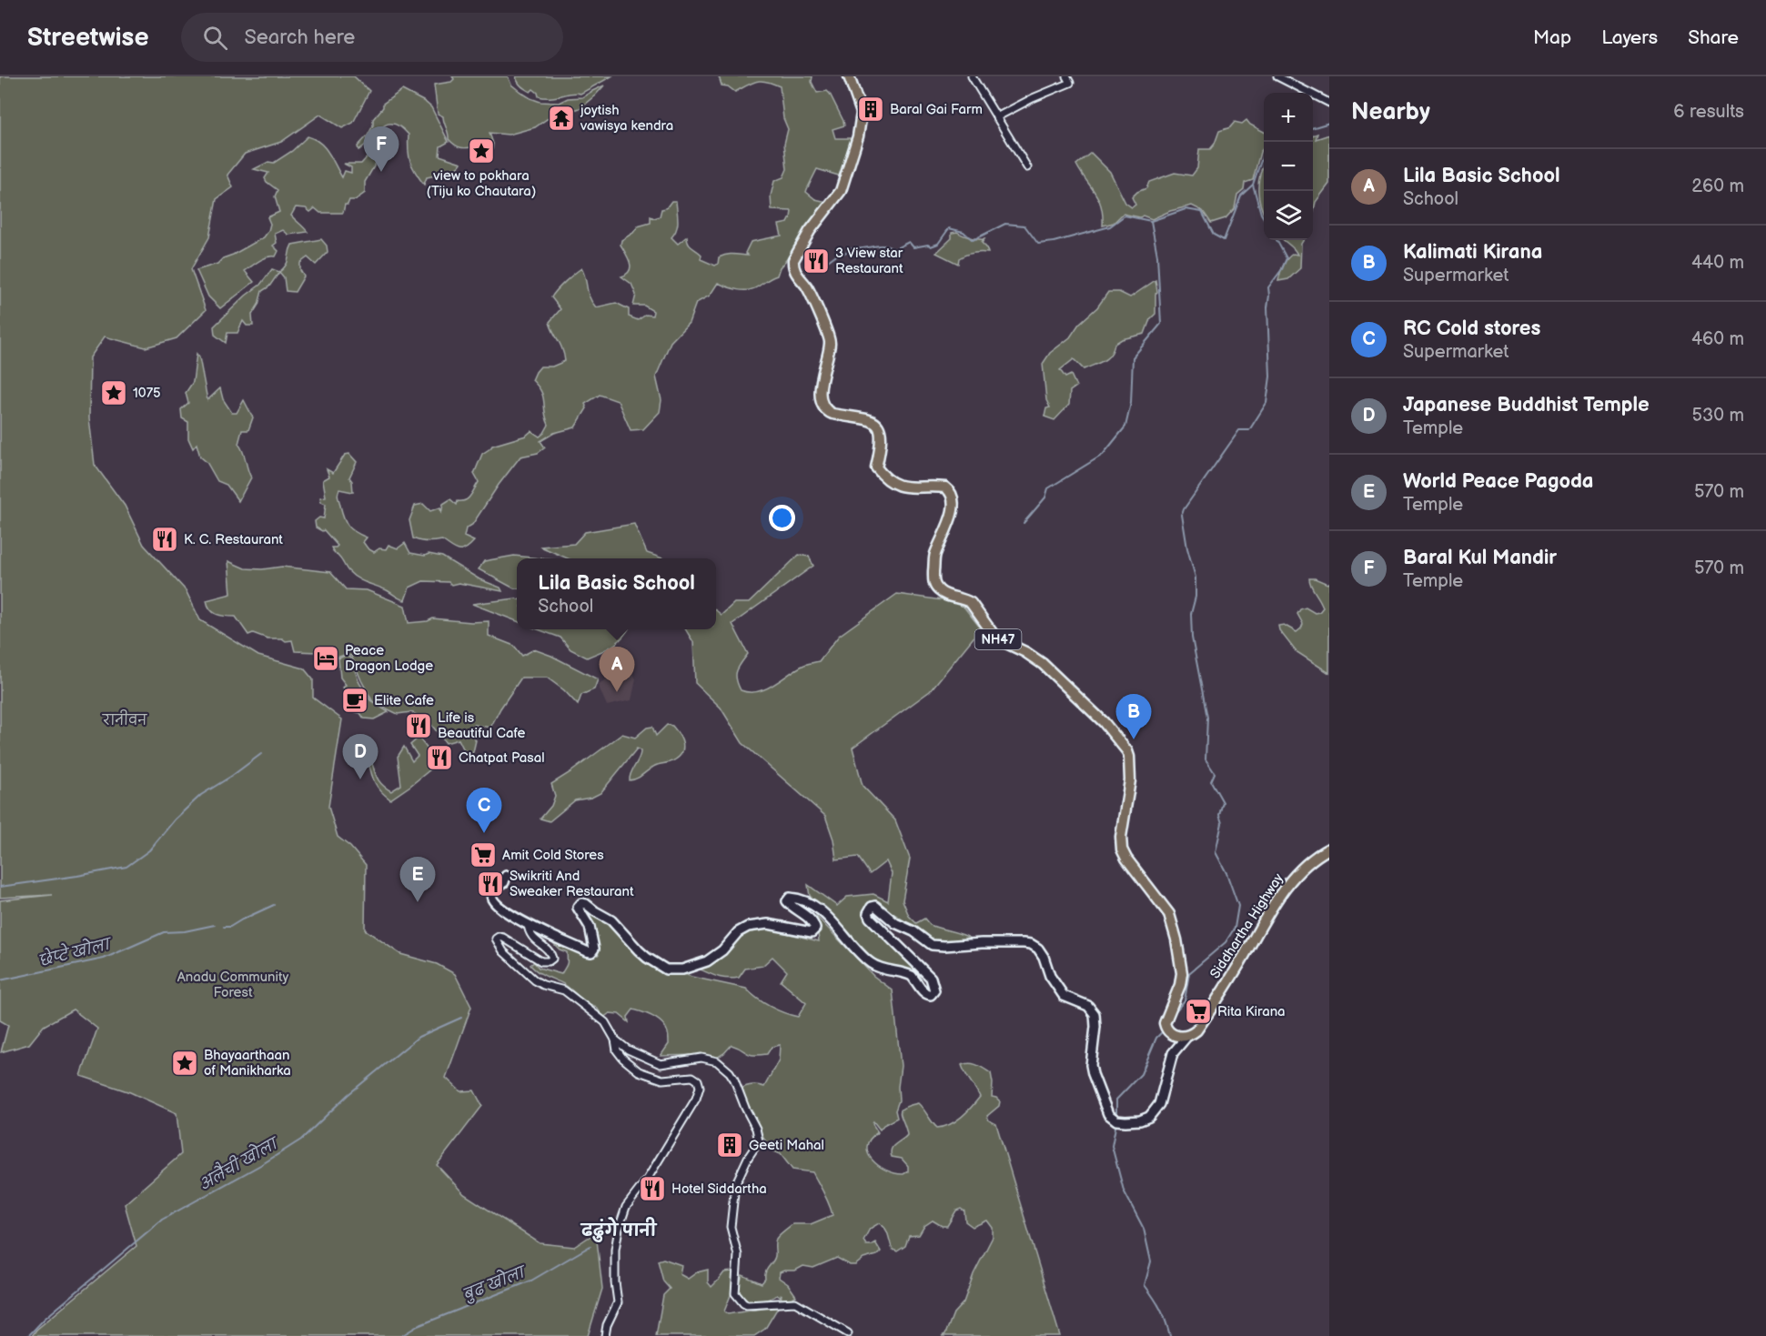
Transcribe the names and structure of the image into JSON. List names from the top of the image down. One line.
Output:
{"streets":{"highway":["NH47","Siddhartha Highway"]},"crossings":[["NH47","Siddhartha Highway"]],"districts":["ढढुंगे पानी"],"water":["छेप्टे खोला","अलैची खोला","बुढ खोला"],"parks":["रानीवन","Anadu Community Forest"],"places":{"building":["Baral Gai Farm","Geeti Mahal"],"temple":["joytish vawisya kendra"],"place":["view to pokhara (Tiju ko Chautara)","1075","Bhayaarthaan of Manikharka"],"restaurant":["3 View star Restaurant","K. C. Restaurant","Life is Beautiful Cafe","Chatpat Pasal","Swikriti And Sweaker Restaurant","Hotel Siddartha"],"hotel":["Peace Dragon Lodge"],"cafe":["Elite Cafe"],"supermarket":["Amit Cold Stores","Rita Kirana"]},"page":{"header":"Streetwise","search":"Search here","nav":["Map","Layers","Share"],"heading":["Nearby","6 results"],"map_buttons":["+","−"],"pins":["F","A","B","D","C","E"],"list":[{"mark":"A","name":"Lila Basic School","note":"School","value":"260 m"},{"mark":"B","name":"Kalimati Kirana","note":"Supermarket","value":"440 m"},{"mark":"C","name":"RC Cold stores","note":"Supermarket","value":"460 m"},{"mark":"D","name":"Japanese Buddhist Temple","note":"Temple","value":"530 m"},{"mark":"E","name":"World Peace Pagoda","note":"Temple","value":"570 m"},{"mark":"F","name":"Baral Kul Mandir","note":"Temple","value":"570 m"}],"popup":["Lila Basic School","School"]}}
